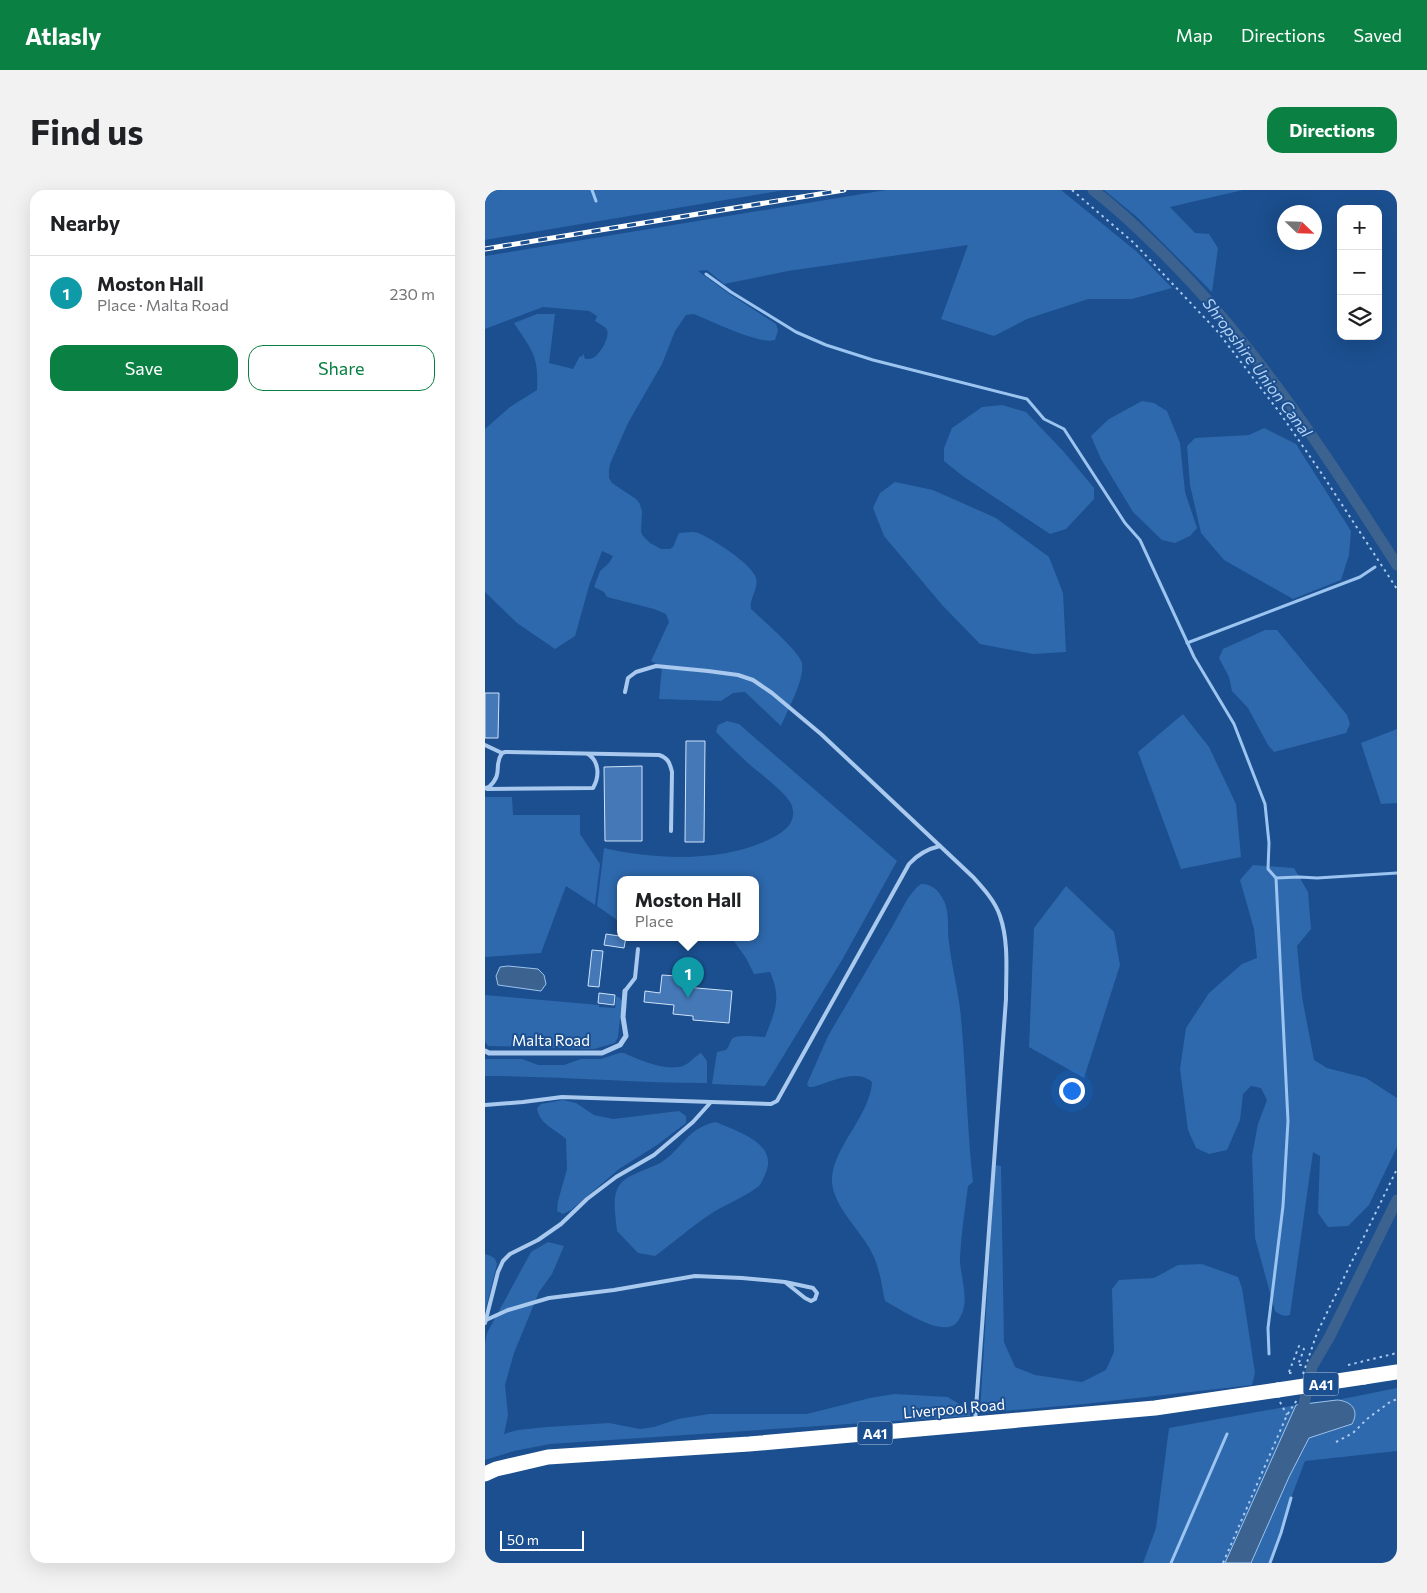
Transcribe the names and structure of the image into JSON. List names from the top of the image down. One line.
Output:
{"streets":{"highway":["A41","Liverpool Road"],"street":["Malta Road"]},"water":["Shropshire Union Canal"],"scale_bar":"50 m","north":"bottom right","page":{"header":"Atlasly","nav":["Map","Directions","Saved"],"buttons":["Directions",["Save","Share"]],"title":"Find us","heading":"Nearby","map_buttons":["+","−"],"list":[{"mark":"1","name":"Moston Hall","note":"Place · Malta Road","value":"230 m"}],"popup":["Moston Hall","Place"],"pins":"1","scale":"50 m"}}
